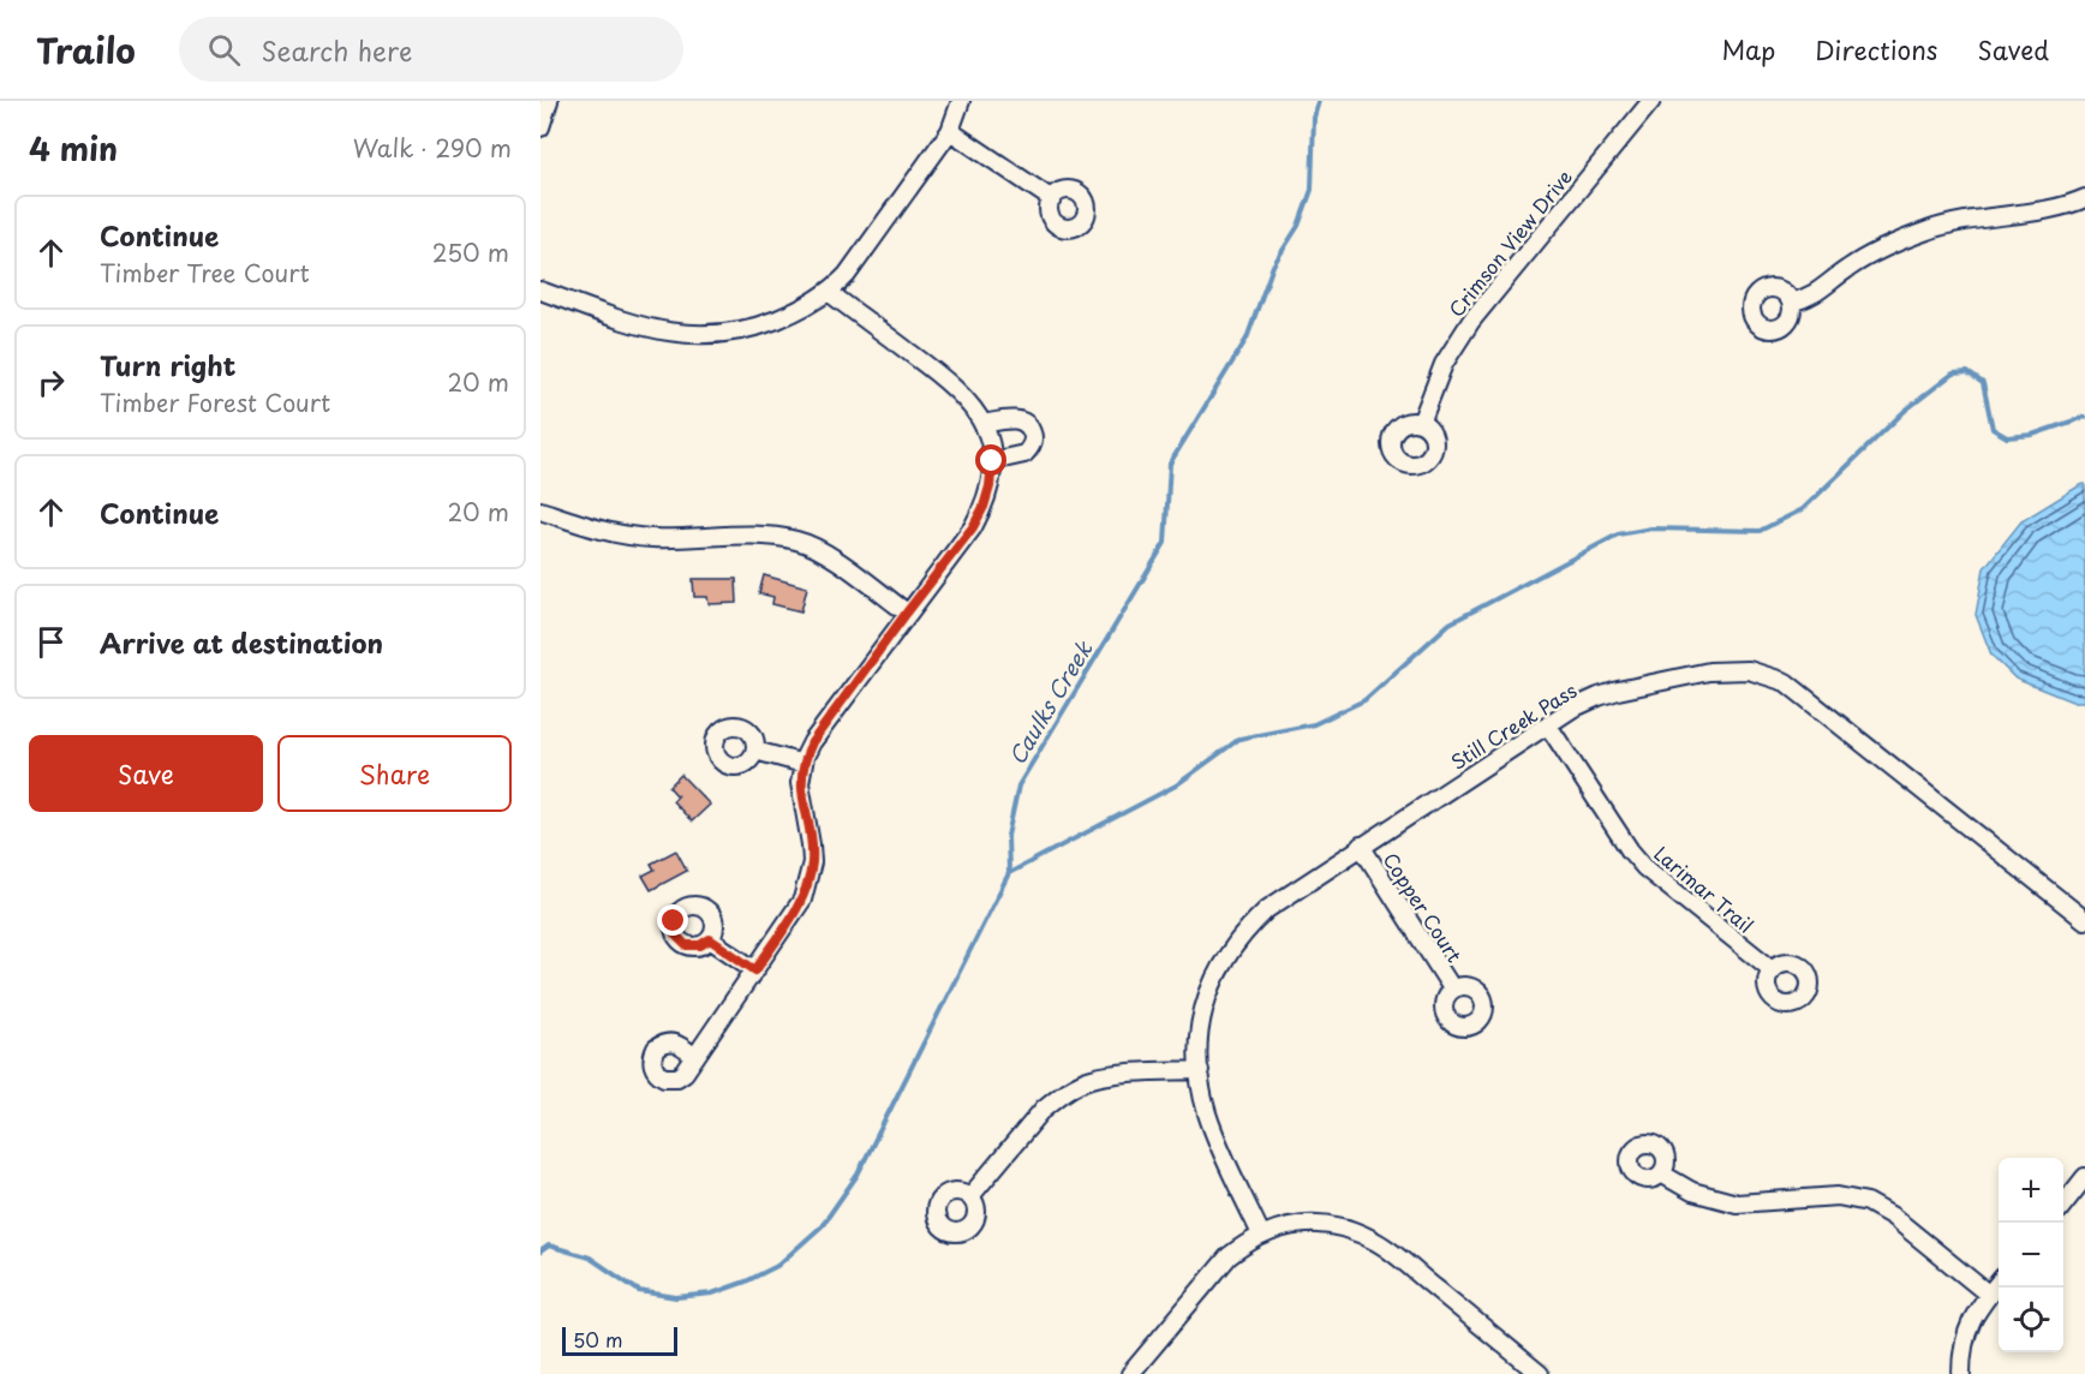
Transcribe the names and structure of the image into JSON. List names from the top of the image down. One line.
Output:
{"streets":{"street":["Crimson View Drive","Still Creek Pass","Larimar Trail","Copper Court"]},"crossings":[["Still Creek Pass","Larimar Trail"],["Still Creek Pass","Copper Court"]],"water":["Caulks Creek"],"scale_bar":"50 m","page":{"header":"Trailo","search":"Search here","nav":["Map","Directions","Saved"],"heading":["4 min","Walk · 290 m"],"list":[["Continue","Timber Tree Court","250 m"],["Turn right","Timber Forest Court","20 m"],["Continue","20 m"],"Arrive at destination"],"buttons":["Save","Share"],"map_buttons":["+","−"],"scale":"50 m"}}
